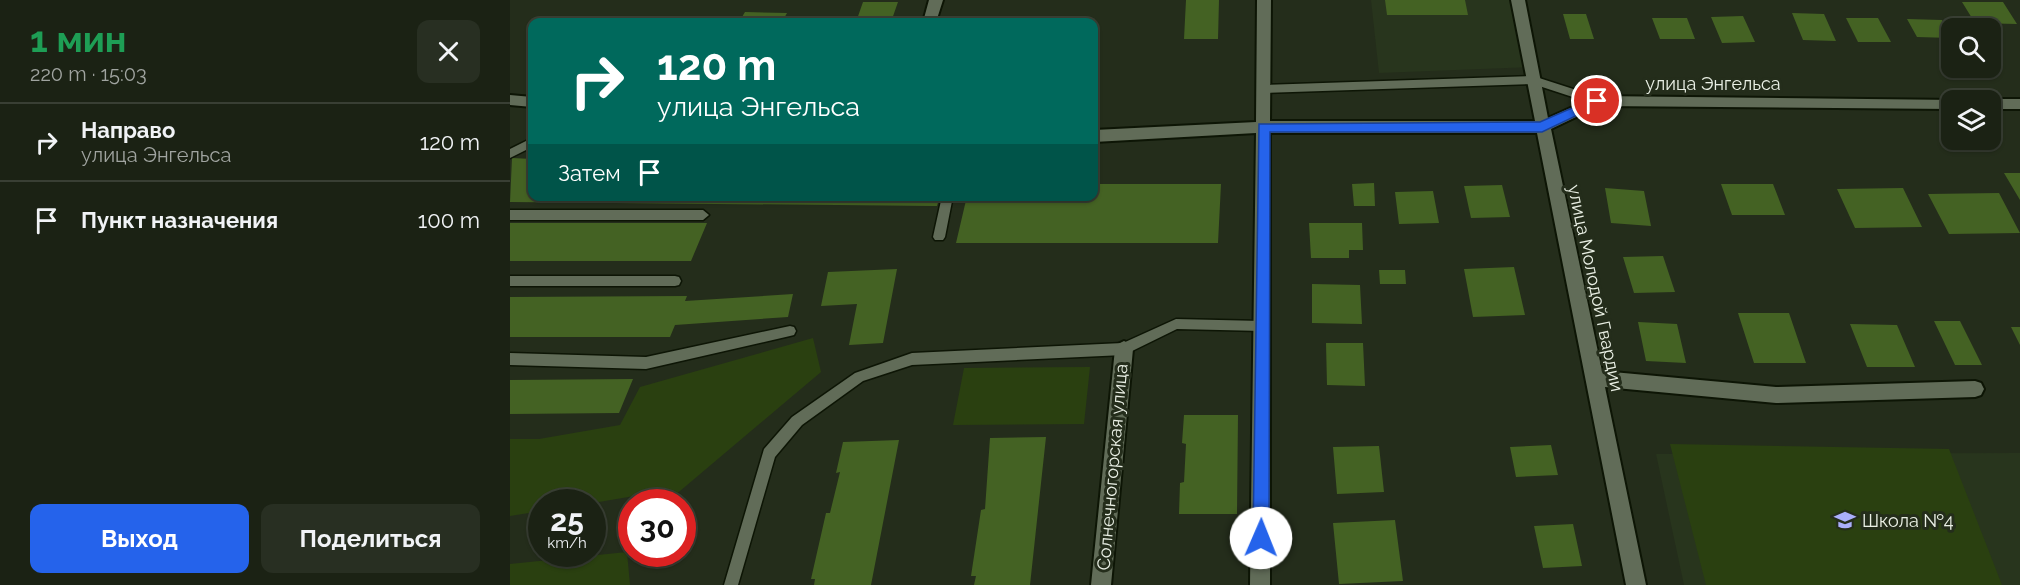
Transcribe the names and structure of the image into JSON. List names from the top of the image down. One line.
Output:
{"streets":{"street":["улица Энгельса","улица Молодой Гвардии","Солнечногорская улица"]},"crossings":[["улица Энгельса","улица Молодой Гвардии"]],"places":{"school or university":["Школа №4"]},"page":{"heading":["1 мин","220 m · 15:03"],"turn":["120 m","улица Энгельса"],"list":[{"name":"Направо","note":"улица Энгельса","value":"120 m"},{"name":"Пункт назначения","value":"100 m"}],"then":"Затем","speed":"25 km/h","limit":"30","buttons":["Выход","Поделиться"]}}
